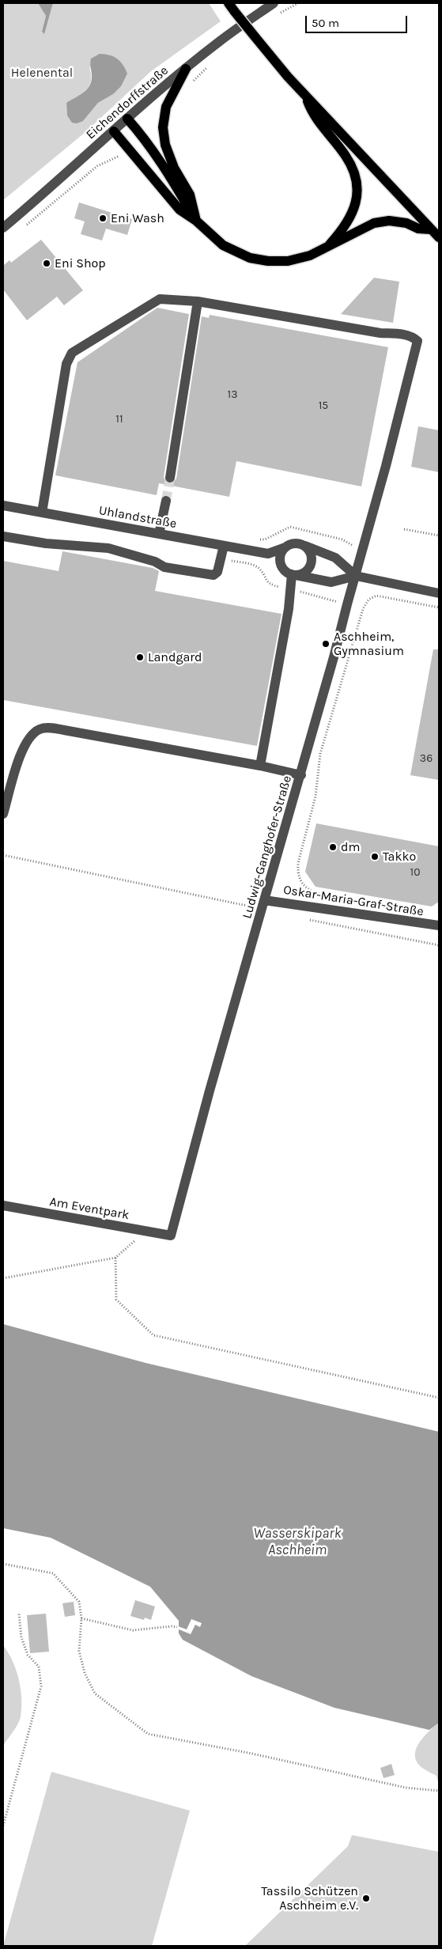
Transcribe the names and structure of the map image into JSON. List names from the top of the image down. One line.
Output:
{"streets":{"street":["Eichendorffstraße","Uhlandstraße","Ludwig-Ganghofer-Straße","Oskar-Maria-Graf-Straße","Am Eventpark"]},"crossings":[["Uhlandstraße","Ludwig-Ganghofer-Straße"],["Ludwig-Ganghofer-Straße","Oskar-Maria-Graf-Straße"],["Ludwig-Ganghofer-Straße","Am Eventpark"]],"water":["Wasserskipark Aschheim"],"parks":["Helenental"],"places":["Eni Wash","Eni Shop","Aschheim, Gymnasium","Landgard","dm","Takko","Tassilo Schützen Aschheim e.V."],"house_numbers":["13","15","11","36","10"],"scale_bar":"50 m"}
